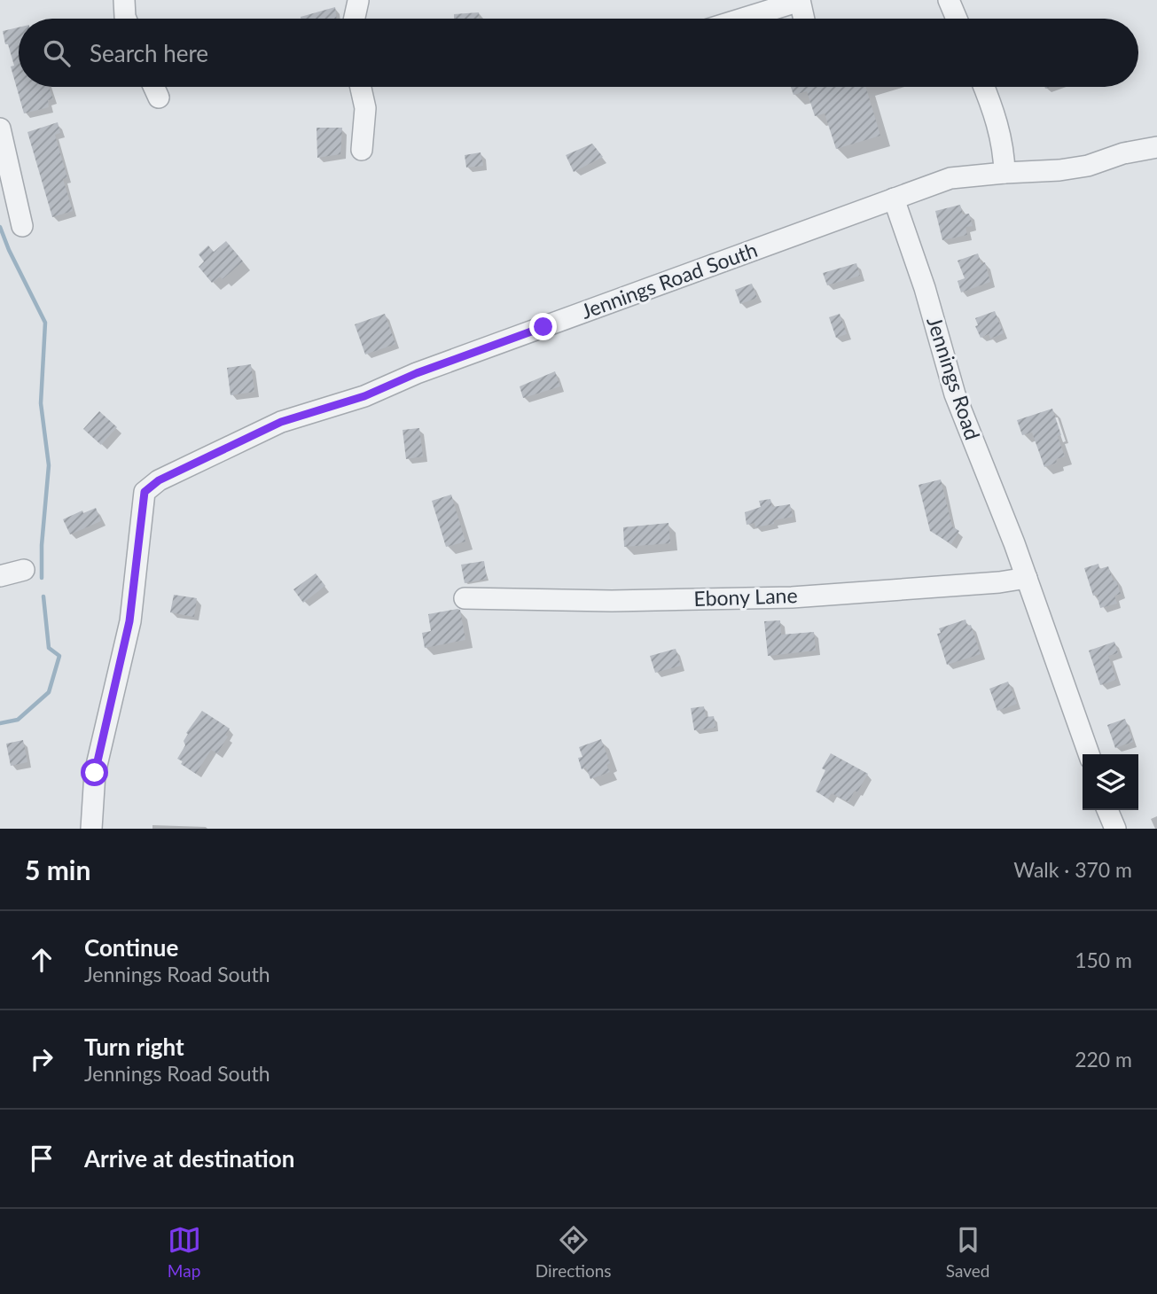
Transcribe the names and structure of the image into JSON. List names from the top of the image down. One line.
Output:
{"streets":{"street":["Jennings Road South","Jennings Road","Ebony Lane"]},"crossings":[["Jennings Road South","Jennings Road"],["Jennings Road","Ebony Lane"]],"page":{"search":"Search here","heading":["5 min","Walk · 370 m"],"list":[["Continue","Jennings Road South","150 m"],["Turn right","Jennings Road South","220 m"],"Arrive at destination"],"nav":["Map","Directions","Saved"]}}
